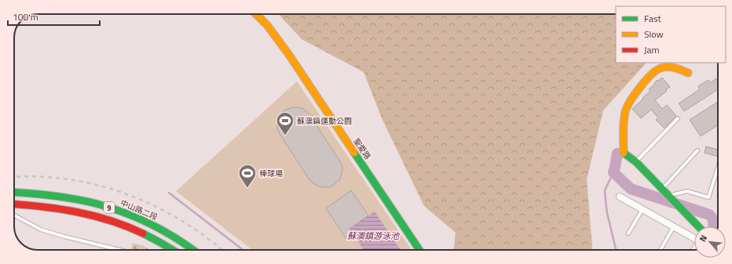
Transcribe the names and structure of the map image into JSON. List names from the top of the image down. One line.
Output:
{"streets":{"main road":["聖愛路","9","中山路二段"]},"water":["蘇澳鎮游泳池"],"places":{"sports":["蘇澳鎮運動公園","棒球場"]},"legend":["Fast","Slow","Jam"],"scale_bar":"100 m","north":"top left"}
